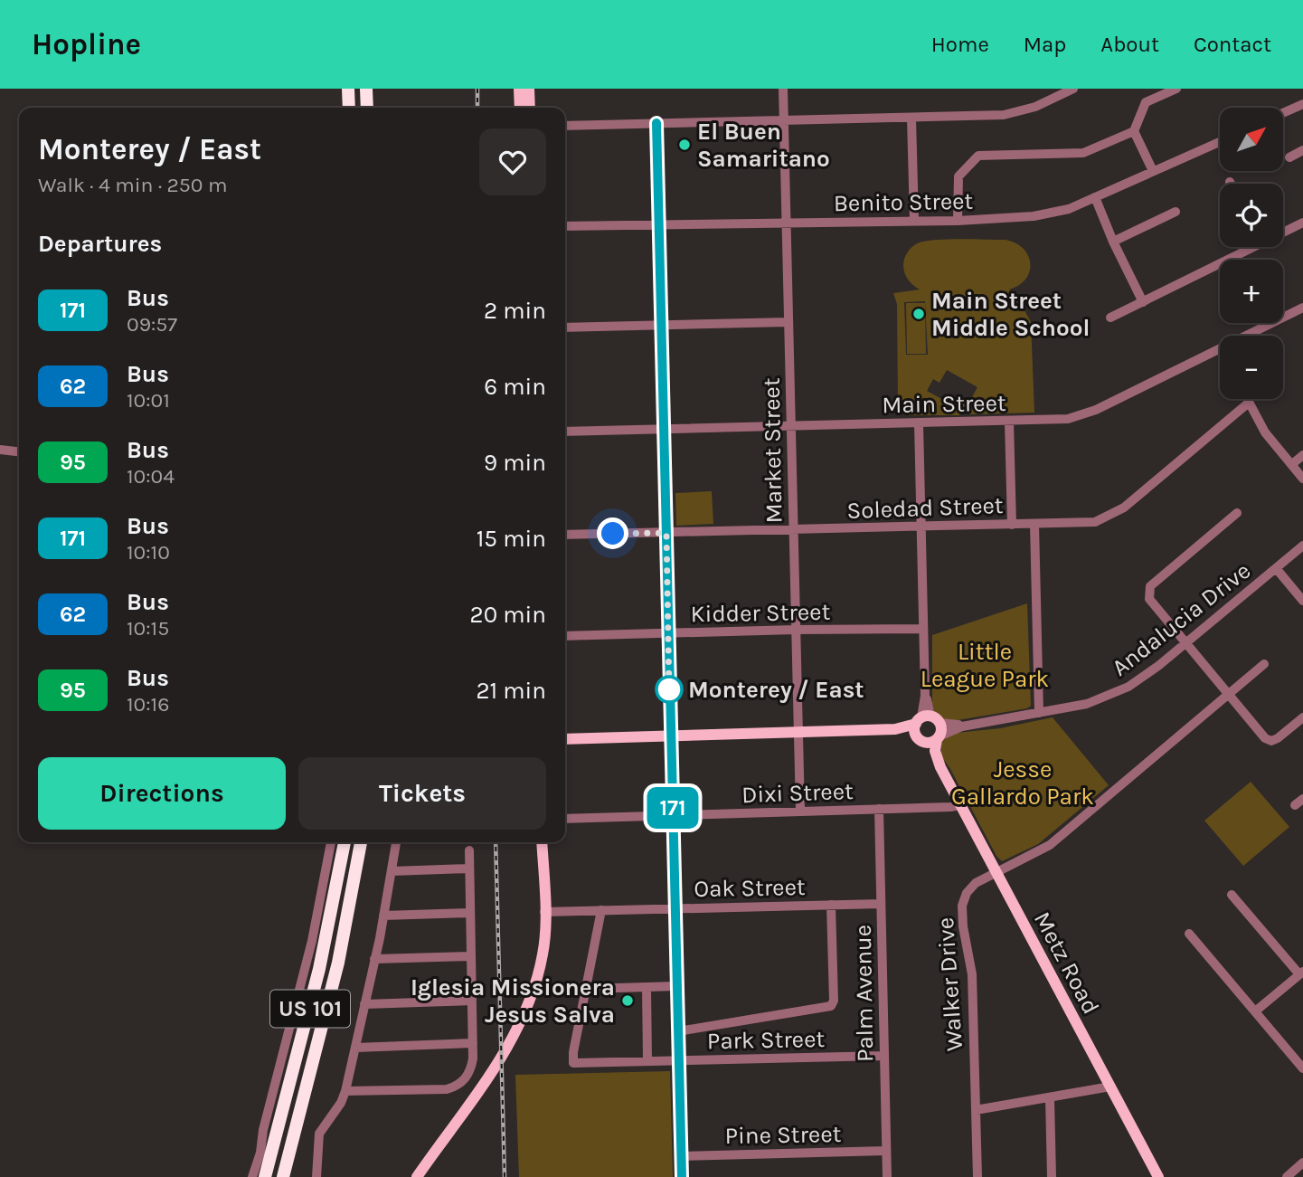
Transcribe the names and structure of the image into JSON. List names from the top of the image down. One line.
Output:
{"streets":{"highway":["US 101"],"main road":["Metz Road"],"street":["Benito Street","Main Street","Market Street","Soledad Street","Kidder Street","Andalucia Drive","Dixi Street","Oak Street","Walker Drive","Palm Avenue","Park Street","Pine Street"]},"crossings":[["Benito Street","Market Street"],["Main Street","Market Street"],["Market Street","Soledad Street"],["Market Street","Kidder Street"],["Market Street","Dixi Street"],["Andalucia Drive","Metz Road"],["Dixi Street","Metz Road"],["Dixi Street","Palm Avenue"],["Oak Street","Palm Avenue"],["Metz Road","Walker Drive"],["Palm Avenue","Park Street"],["Palm Avenue","Pine Street"]],"parks":["Little League Park","Jesse Gallardo Park"],"places":["El Buen Samaritano","Main Street Middle School","Monterey / East","Iglesia Missionera Jesus Salva"],"lines":["bus line 171"],"north":"top right","page":{"header":"Hopline","nav":["Home","Map","About","Contact"],"on_map":"171","map_buttons":["+","−"],"heading":[["Monterey / East","Walk · 4 min · 250 m"],"Departures"],"list":[{"mark":"171","name":"Bus","note":"09:57","value":"2 min"},{"mark":"62","name":"Bus","note":"10:01","value":"6 min"},{"mark":"95","name":"Bus","note":"10:04","value":"9 min"},{"mark":"171","name":"Bus","note":"10:10","value":"15 min"},{"mark":"62","name":"Bus","note":"10:15","value":"20 min"},{"mark":"95","name":"Bus","note":"10:16","value":"21 min"}],"buttons":["Directions","Tickets"]}}
